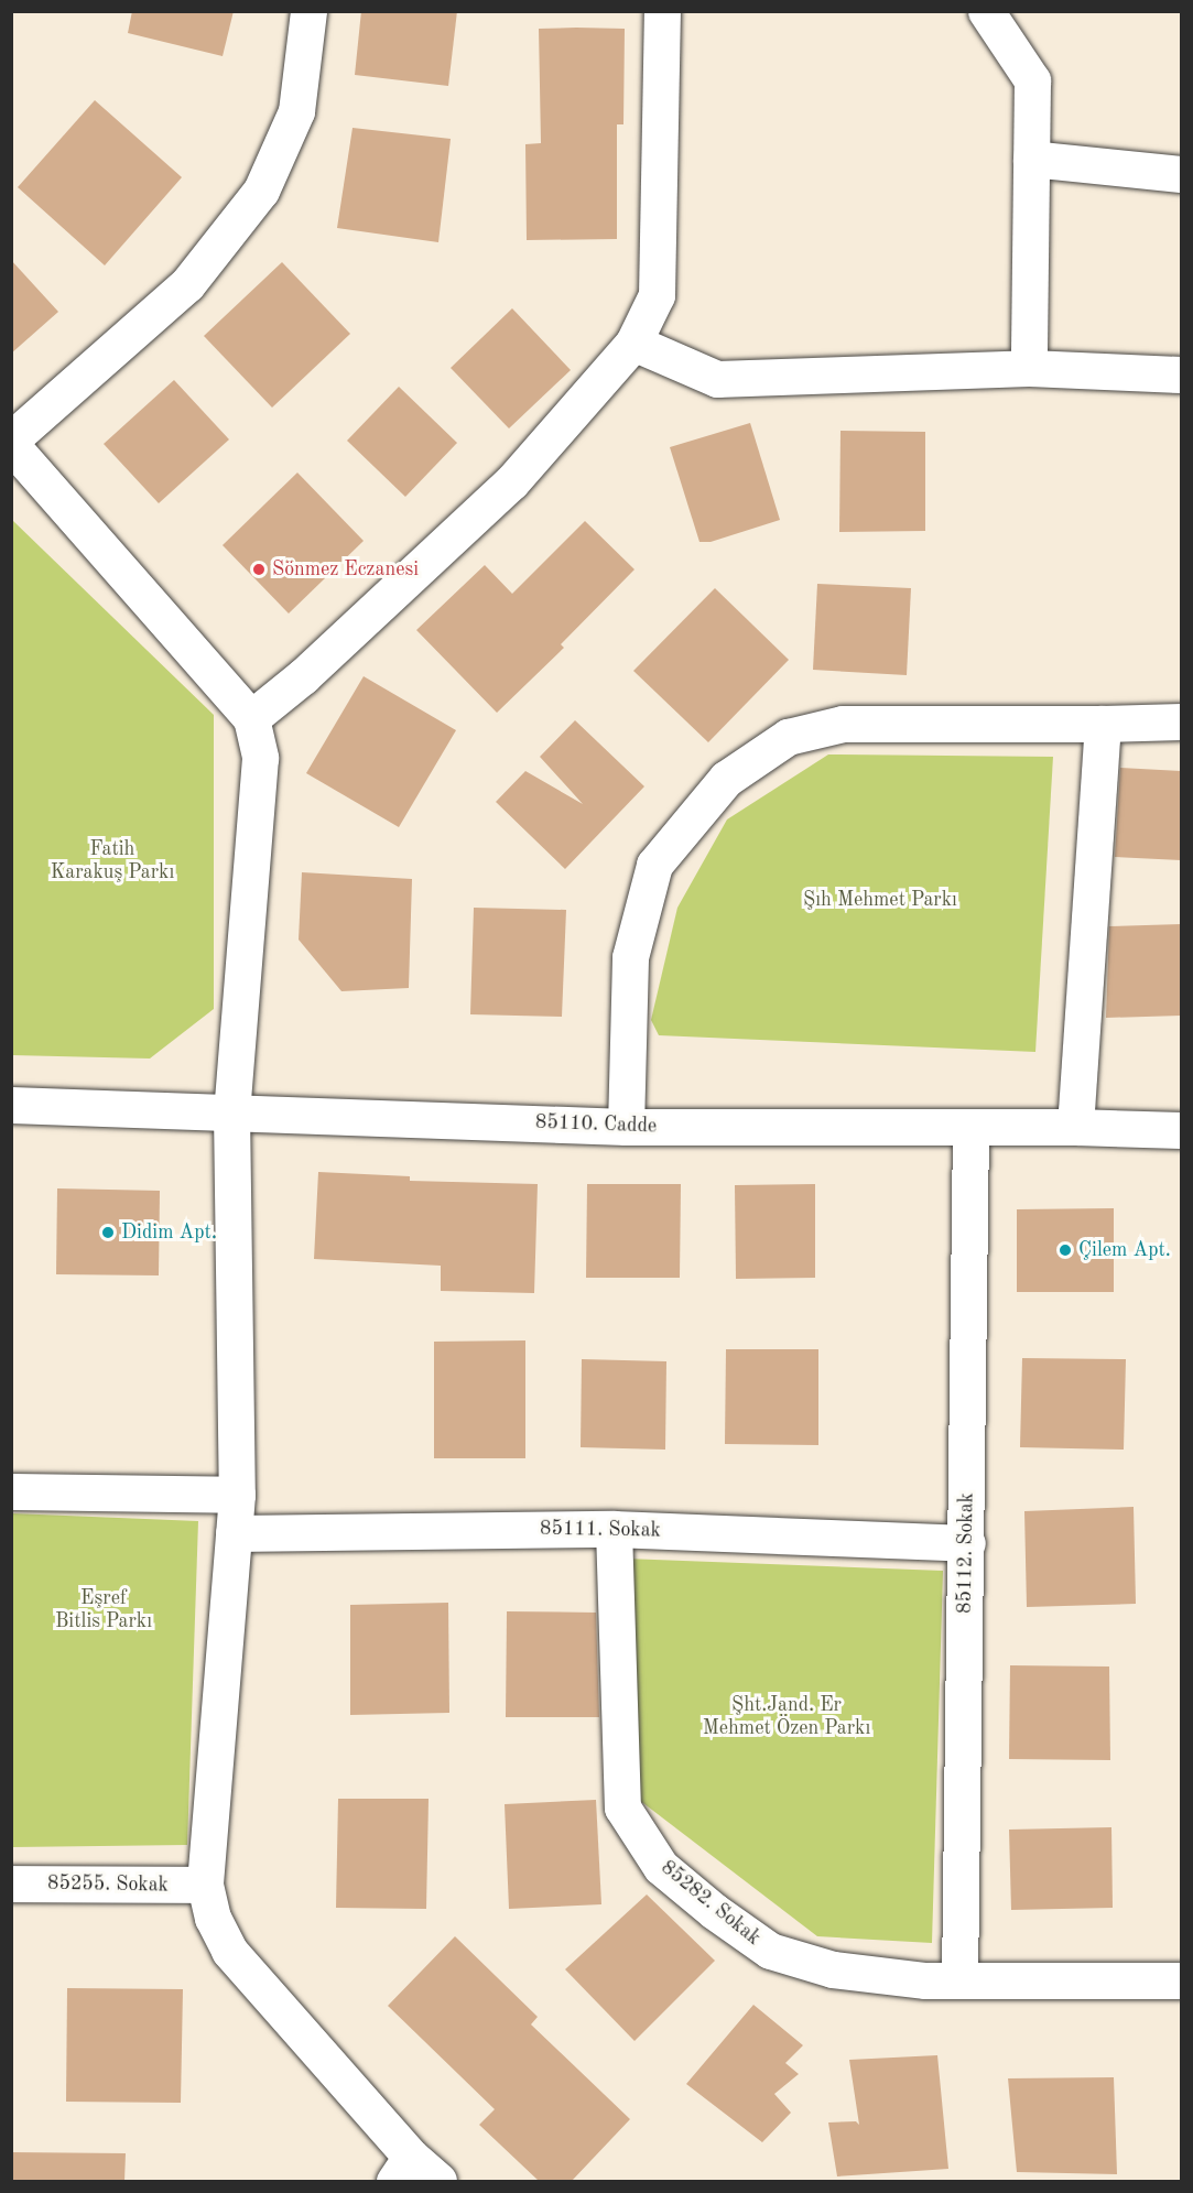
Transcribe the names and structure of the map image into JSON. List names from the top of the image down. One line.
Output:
{"streets":{"street":["85110. Cadde","85111. Sokak","85112. Sokak","85255. Sokak","85282. Sokak"]},"crossings":[["85110. Cadde","85112. Sokak"],["85111. Sokak","85112. Sokak"],["85111. Sokak","85282. Sokak"],["85112. Sokak","85282. Sokak"]],"parks":["Fatih Karakuş Parkı","Şıh Mehmet Parkı","Eşref Bitlis Parkı","Şht.Jand. Er Mehmet Özen Parkı"],"places":["Sönmez Eczanesi","Didim Apt.","Çilem Apt."]}
